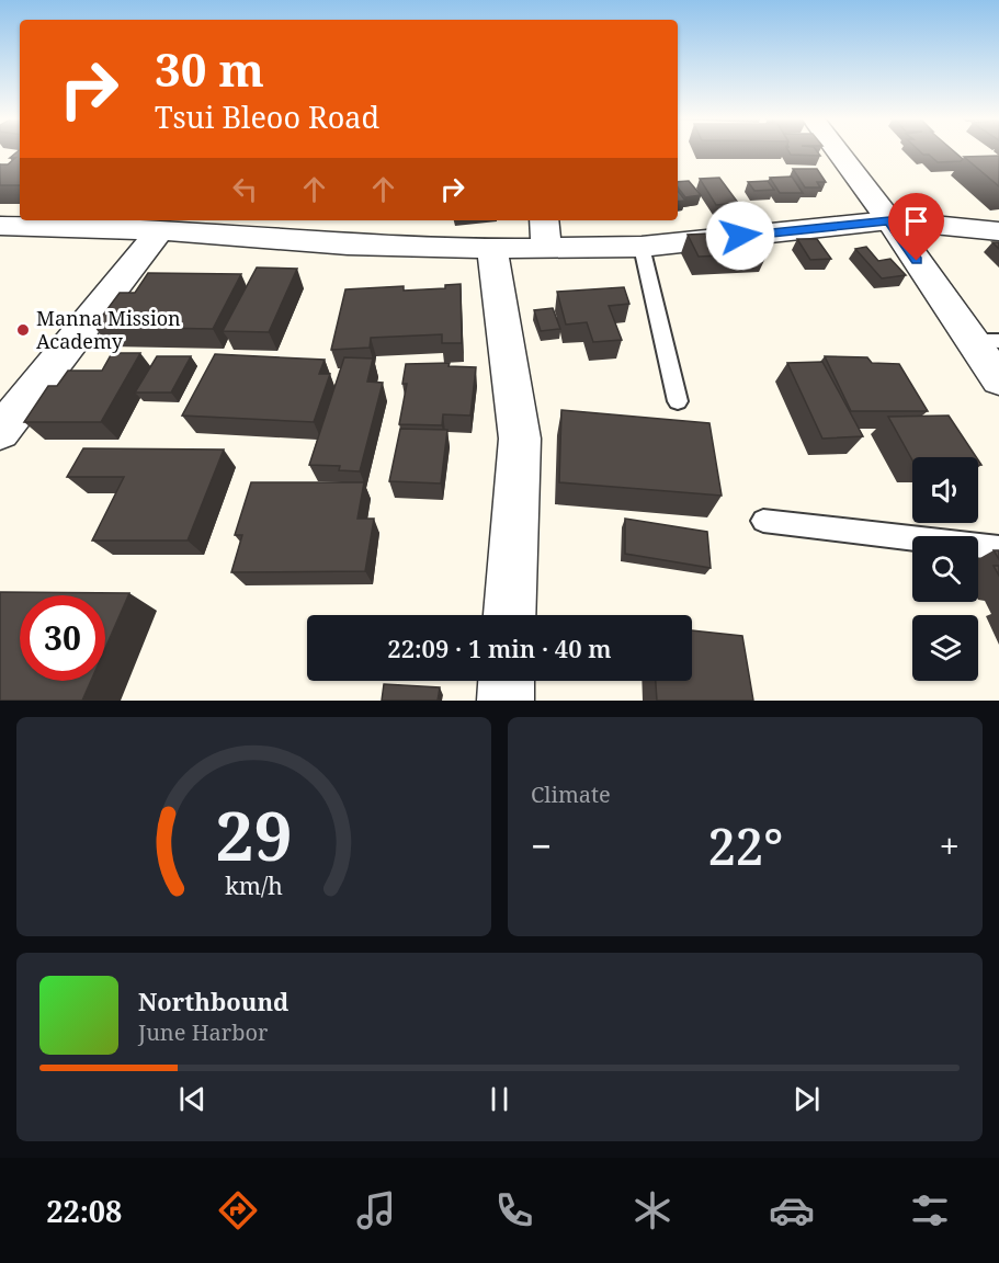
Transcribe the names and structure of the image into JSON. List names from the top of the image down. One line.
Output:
{"places":["Manna Mission Academy"],"page":{"turn":["30 m","Tsui Bleoo Road"],"limit":"30","trip":"22:09 · 1 min · 40 m","tile":"Climate","heat":["−","22°","+"],"song":["Northbound","June Harbor"],"tabs":"22:08","gauge":["29","km/h"]}}
